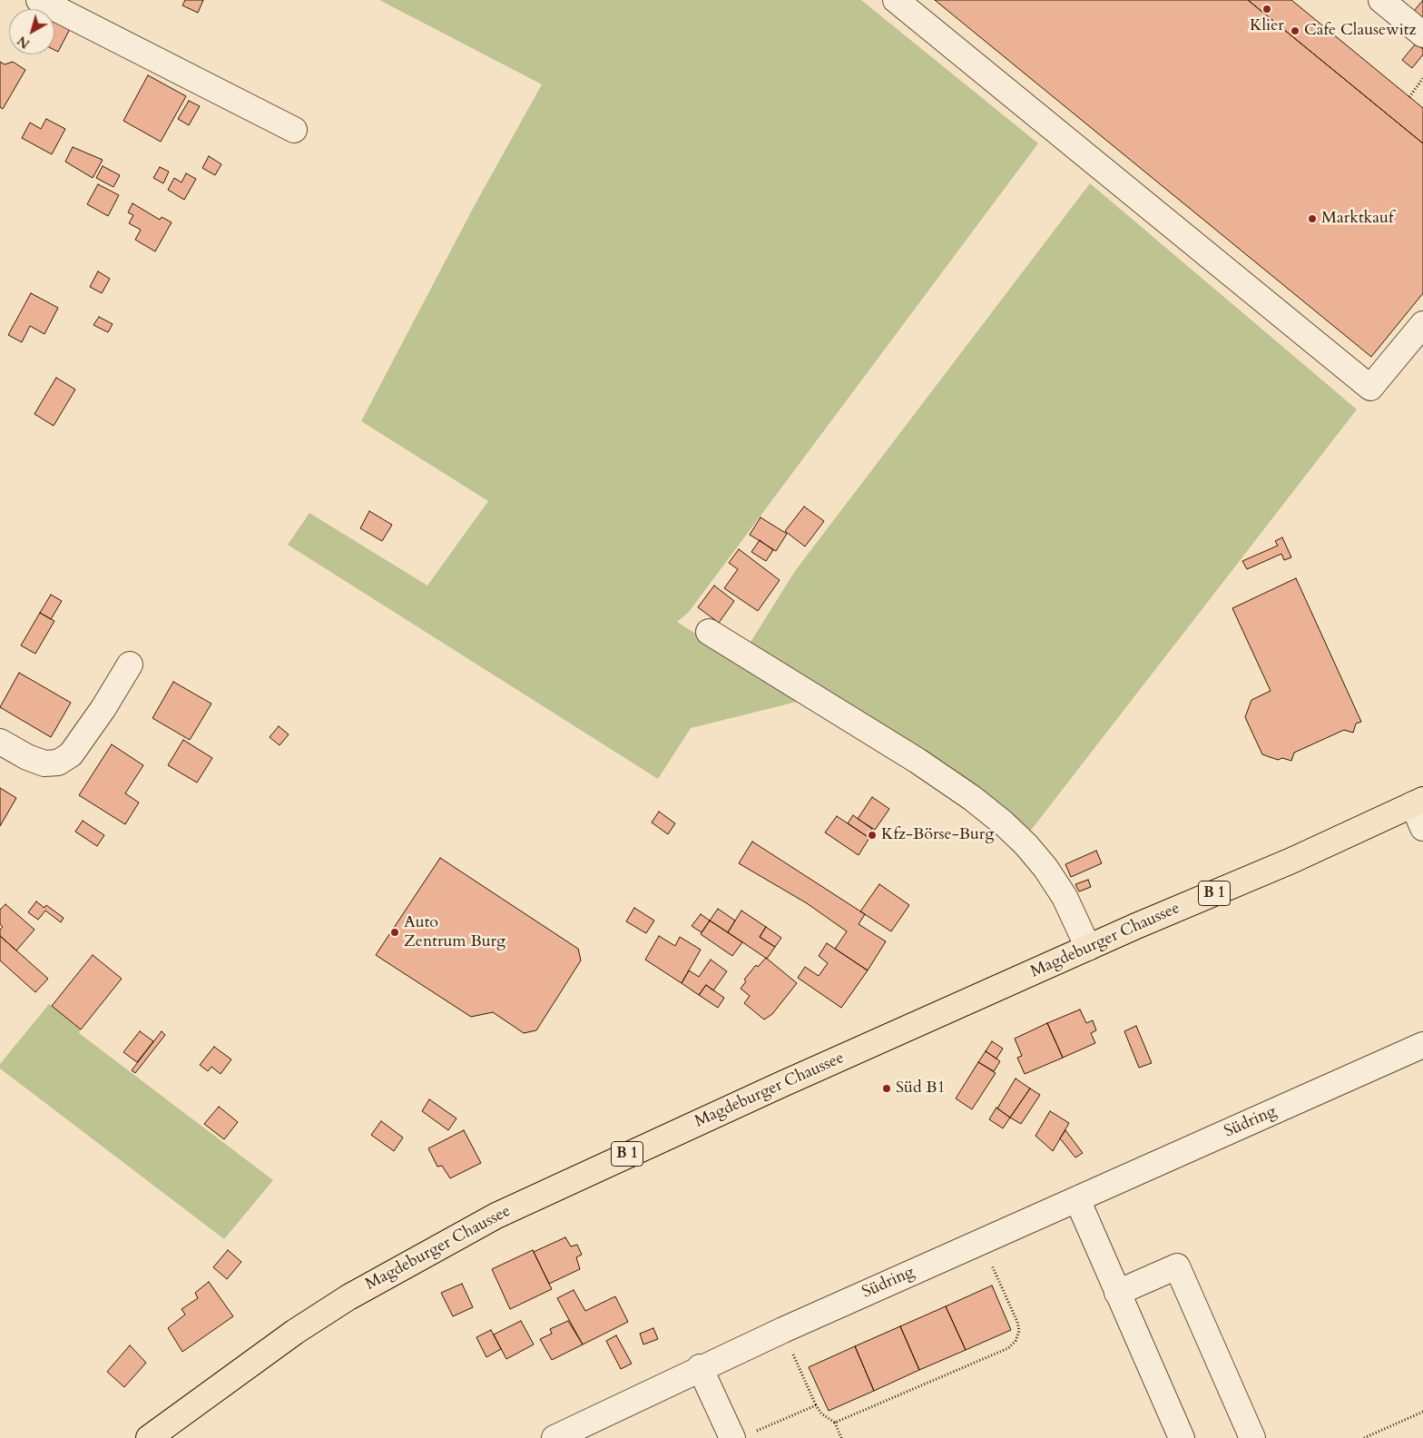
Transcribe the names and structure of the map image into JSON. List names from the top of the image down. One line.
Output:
{"streets":{"main road":["B 1","Magdeburger Chaussee"],"street":["Südring"]},"places":["Klier","Cafe Clausewitz","Marktkauf","Kfz-Börse-Burg","Auto Zentrum Burg","Süd B1"],"north":"bottom left"}
